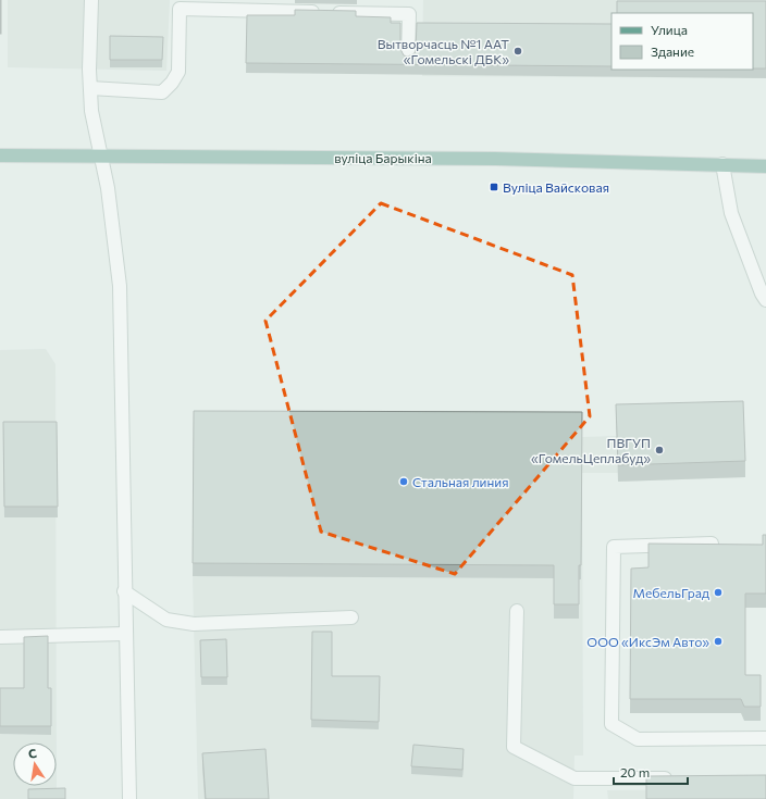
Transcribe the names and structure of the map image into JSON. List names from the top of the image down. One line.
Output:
{"streets":{"main road":["вуліца Барыкіна"]},"places":{"other":["Вытворчасць №1 ААТ «Гомельскі ДБК»","ПВГУП «ГомельЦеплабуд»","Стальная линия","МебельГрад","ООО «ИксЭм Авто»"],"transit":["Вуліца Вайсковая"]},"legend":["Улица","Здание"],"scale_bar":"20 m","north":"top"}
